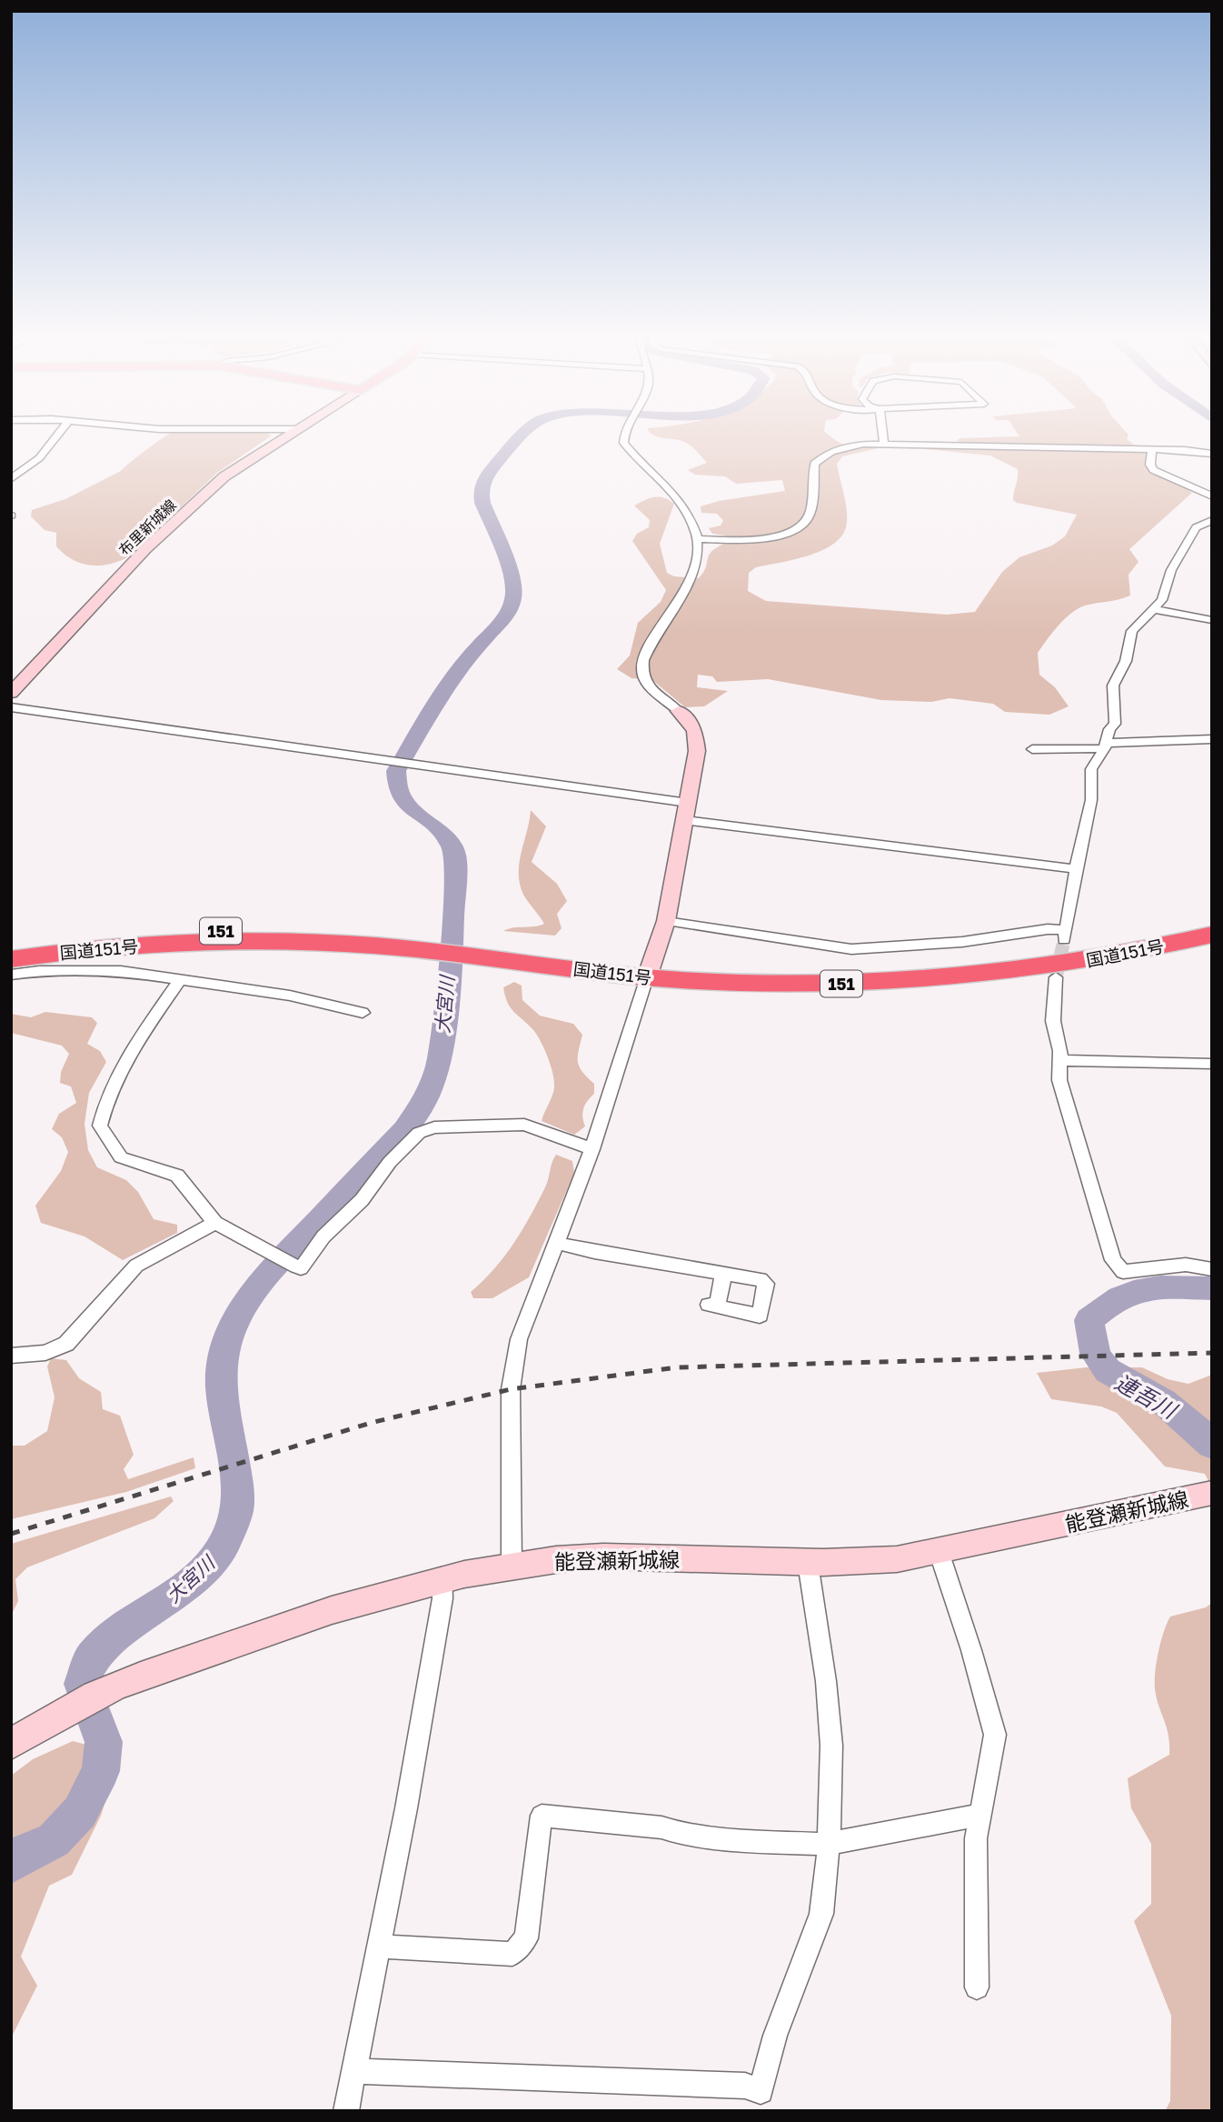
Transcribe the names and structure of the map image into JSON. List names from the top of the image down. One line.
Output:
{"streets":{"highway":["151","国道151号"],"main road":["布里新城線","能登瀬新城線"]},"water":["大宮川","連吾川"]}
